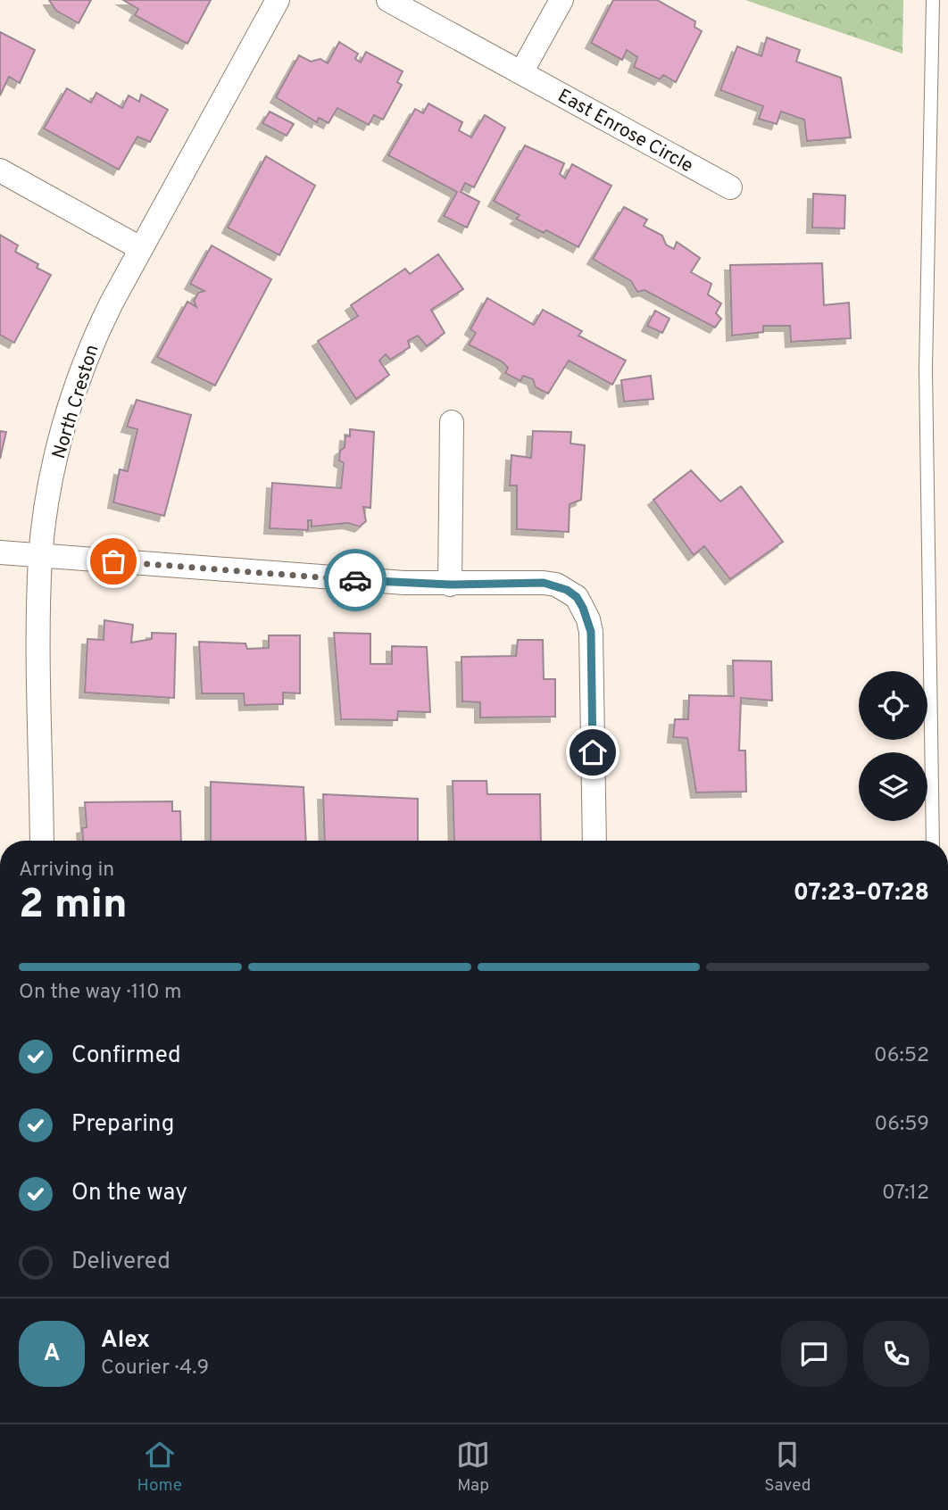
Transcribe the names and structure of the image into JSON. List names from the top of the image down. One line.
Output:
{"streets":{"street":["East Enrose Circle","North Creston"]},"page":{"heading":["2 min","Arriving in","07:23–07:28"],"panel":["Alex","Courier · 4.9"],"bar":"On the way · 110 m","list":[["Confirmed","06:52"],["Preparing","06:59"],["On the way","07:12"],"Delivered"],"round":"A","tabs":["Home","Map","Saved"]}}
